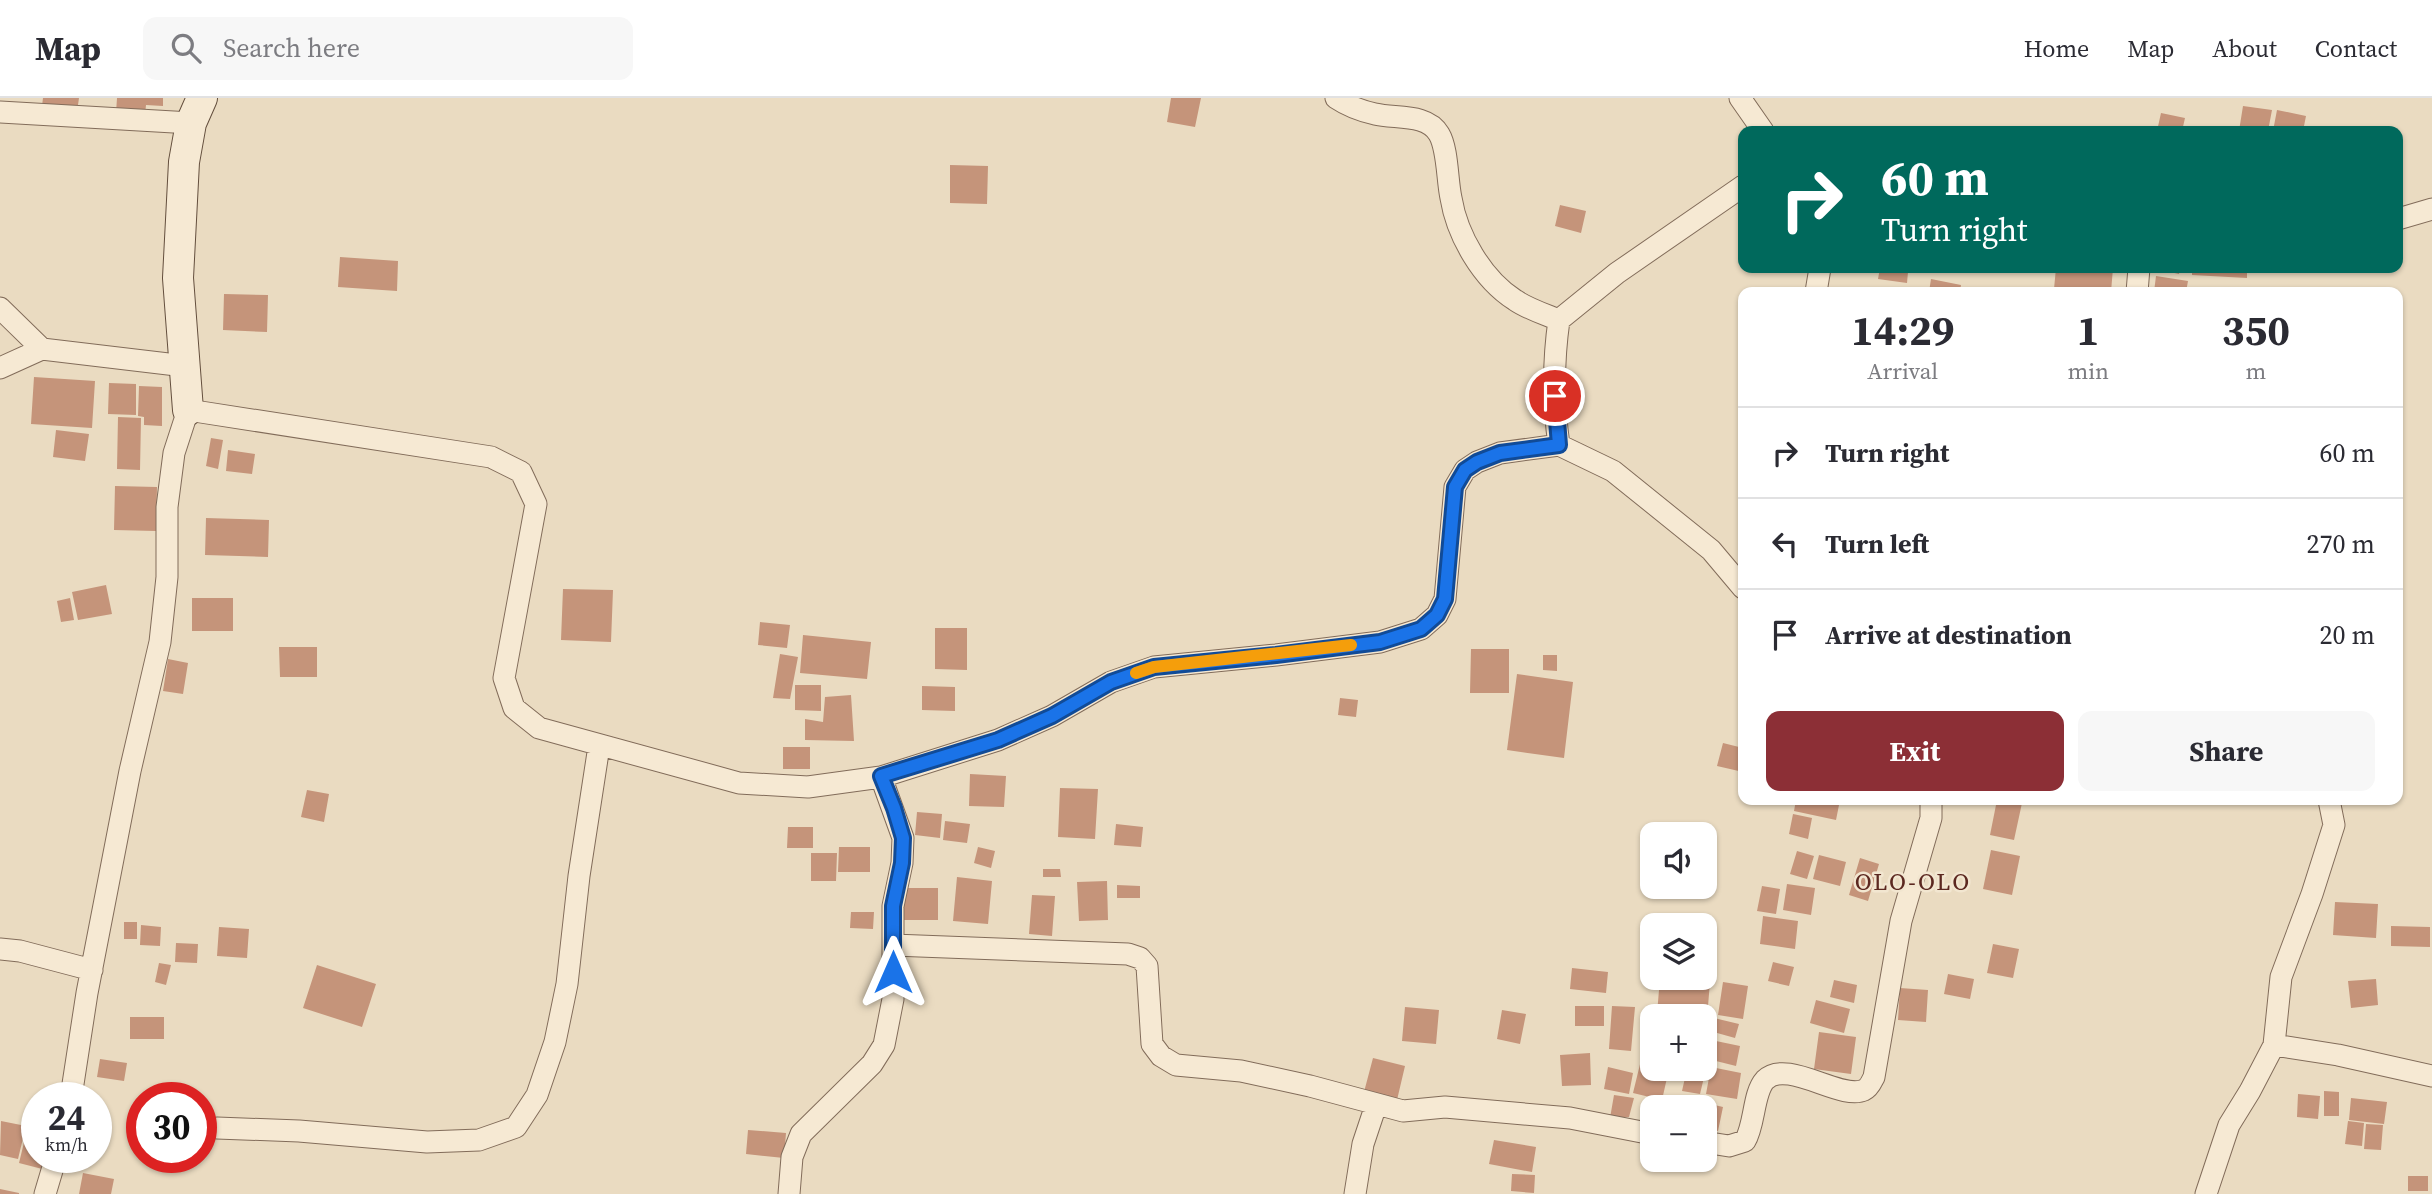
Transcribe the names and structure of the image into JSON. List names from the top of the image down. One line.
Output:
{"districts":["OLO-OLO"],"page":{"header":"Map","search":"Search here","nav":["Home","Map","About","Contact"],"turn":["60 m","Turn right"],"eta":["14:29","Arrival","1","min","350","m"],"list":[{"name":"Turn right","value":"60 m"},{"name":"Turn left","value":"270 m"},{"name":"Arrive at destination","value":"20 m"}],"buttons":["Exit","Share"],"map_buttons":["+","−"],"speed":"24 km/h","limit":"30"}}
